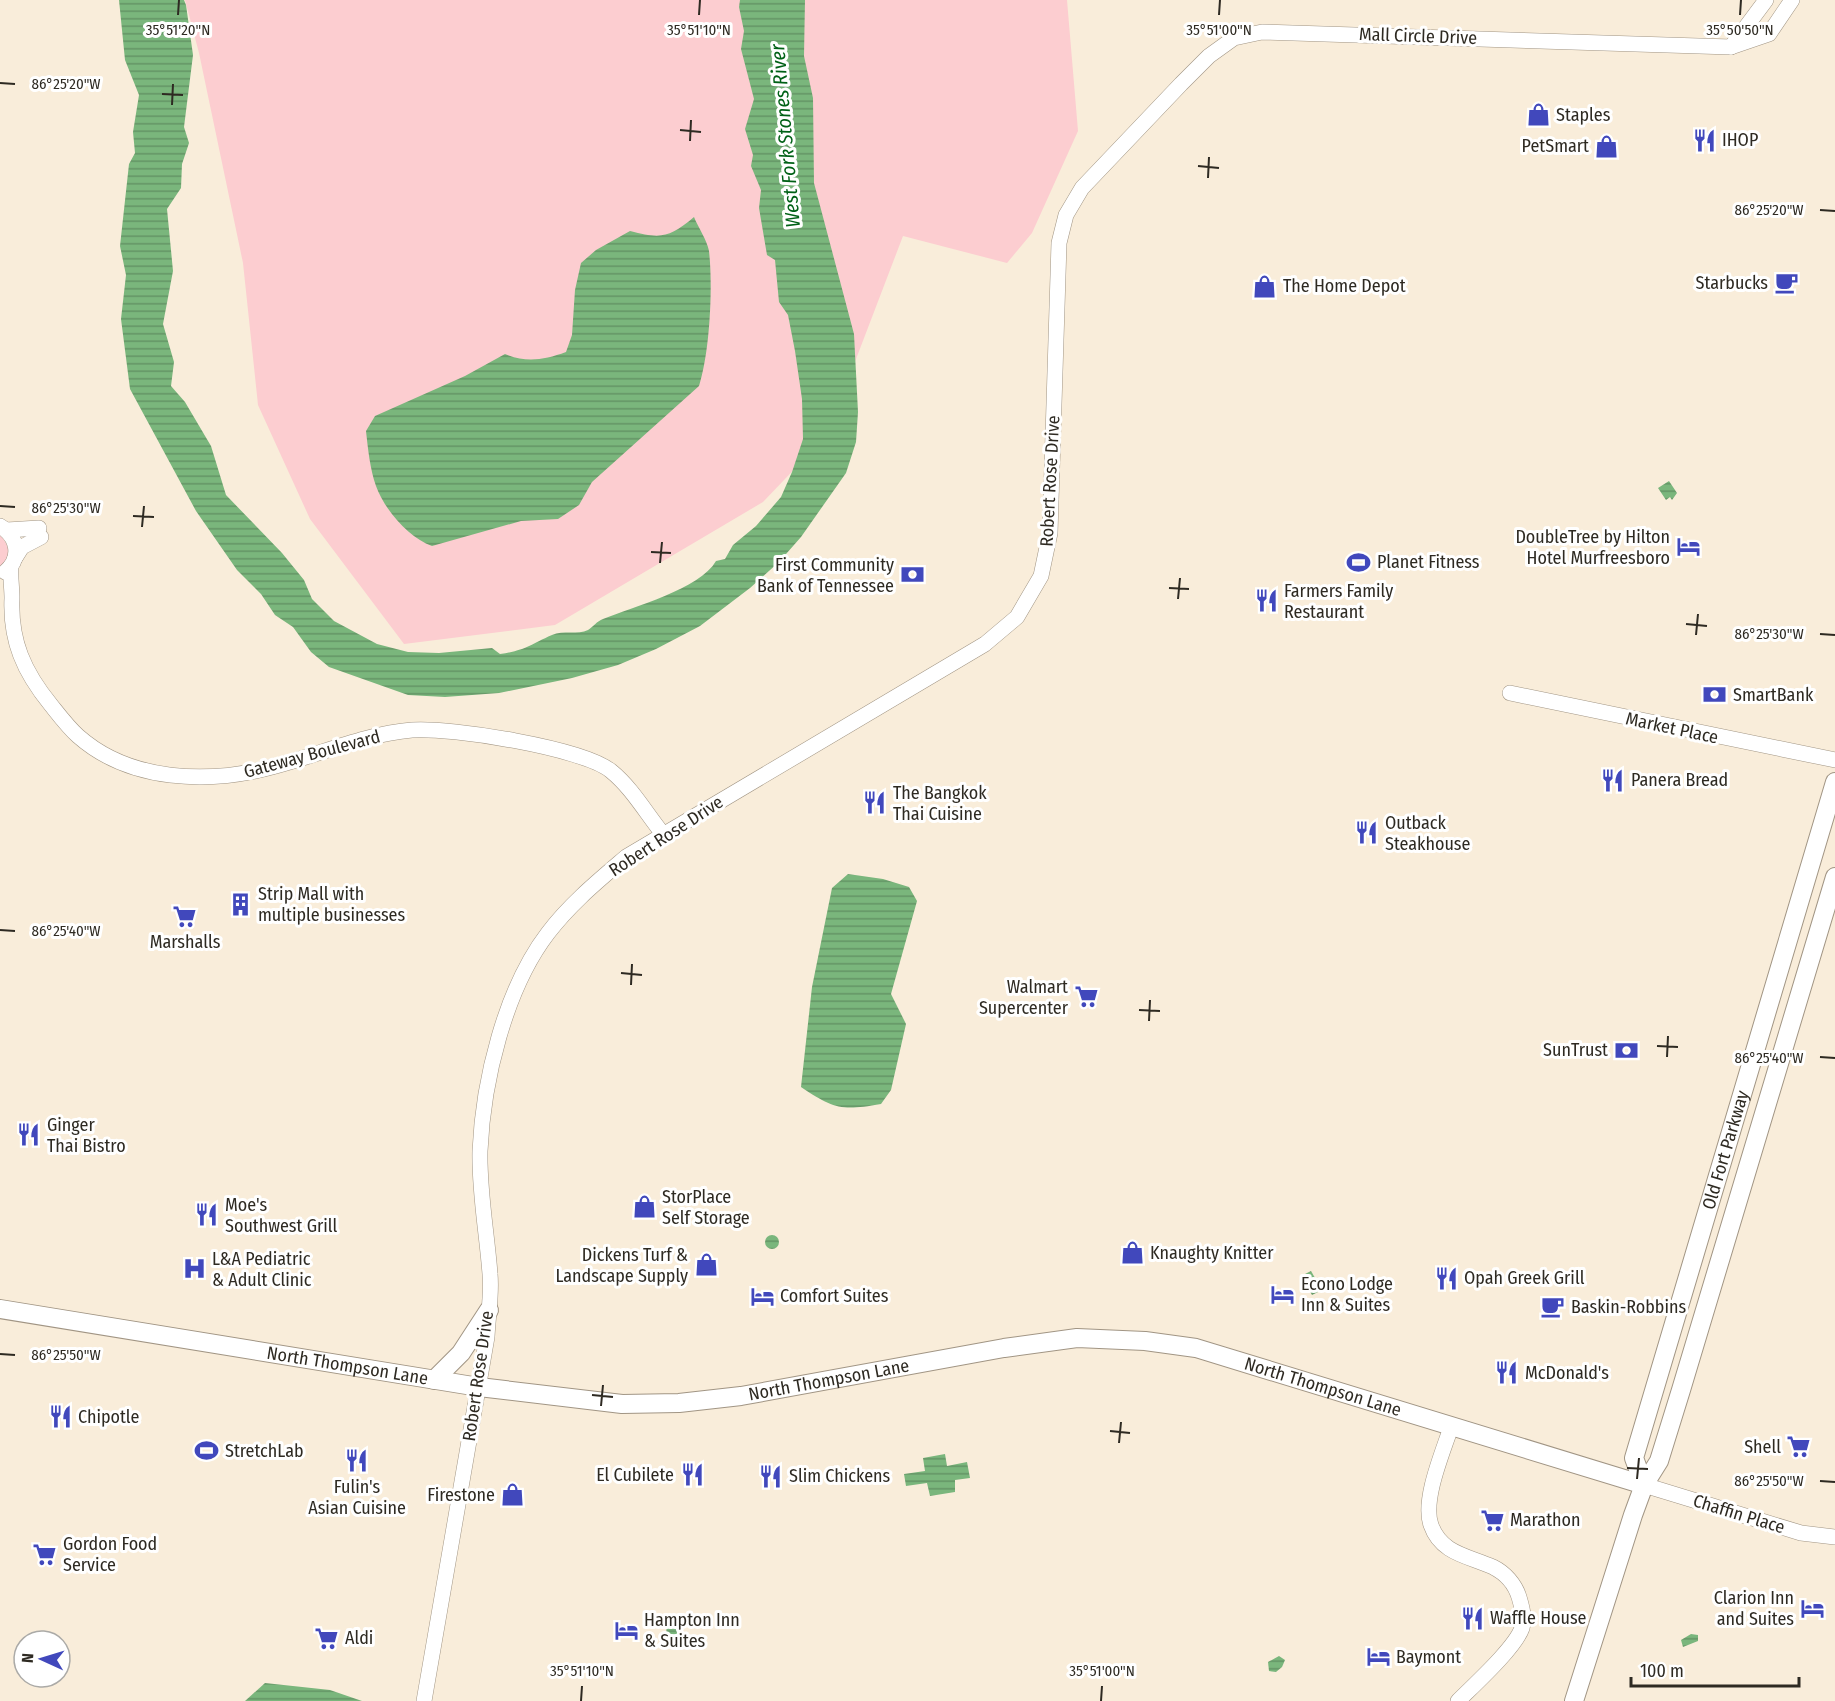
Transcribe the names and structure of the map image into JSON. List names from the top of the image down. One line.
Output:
{"streets":{"main road":["Old Fort Parkway","North Thompson Lane"],"street":["Mall Circle Drive","Robert Rose Drive","Market Place","Gateway Boulevard","Chaffin Place"]},"crossings":[["Mall Circle Drive","Robert Rose Drive"],["Robert Rose Drive","Gateway Boulevard"],["Robert Rose Drive","North Thompson Lane"],["Old Fort Parkway","North Thompson Lane"],["Old Fort Parkway","Chaffin Place"],["North Thompson Lane","Chaffin Place"]],"water":["West Fork Stones River"],"places":{"shop":["Staples","PetSmart","The Home Depot","StorPlace Self Storage","Knaughty Knitter","Dickens Turf & Landscape Supply","Firestone"],"restaurant":["IHOP","Farmers Family Restaurant","Panera Bread","The Bangkok Thai Cuisine","Outback Steakhouse","Ginger Thai Bistro","Moe's Southwest Grill","Opah Greek Grill","McDonald's","Chipotle","Fulin's Asian Cuisine","El Cubilete","Slim Chickens","Waffle House"],"cafe":["Starbucks","Baskin-Robbins"],"hotel":["DoubleTree by Hilton Hotel Murfreesboro","Econo Lodge Inn & Suites","Comfort Suites","Clarion Inn and Suites","Hampton Inn & Suites","Baymont"],"sports":["Planet Fitness","StretchLab"],"bank":["First Community Bank of Tennessee","SmartBank","SunTrust"],"building":["Strip Mall with multiple businesses"],"supermarket":["Marshalls","Walmart Supercenter","Shell","Marathon","Gordon Food Service","Aldi"],"hospital":["L&A Pediatric & Adult Clinic"]},"scale_bar":"100 m","north":"left","coordinates":["35°51'20\"N","35°51'10\"N","35°51'00\"N","35°50'50\"N","86°25'20\"W","86°25'30\"W","86°25'40\"W","86°25'50\"W"]}
